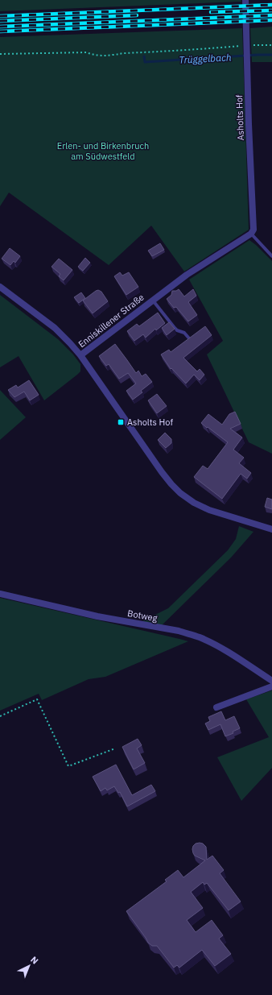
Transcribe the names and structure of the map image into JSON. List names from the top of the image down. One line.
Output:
{"streets":{"street":["Asholts Hof","Enniskillener Straße","Botweg"]},"crossings":[["Asholts Hof","Enniskillener Straße"]],"water":["Trüggelbach"],"parks":["Erlen- und Birkenbruch am Südwestfeld"],"places":{"transit":["Asholts Hof"]},"north":"top right"}
